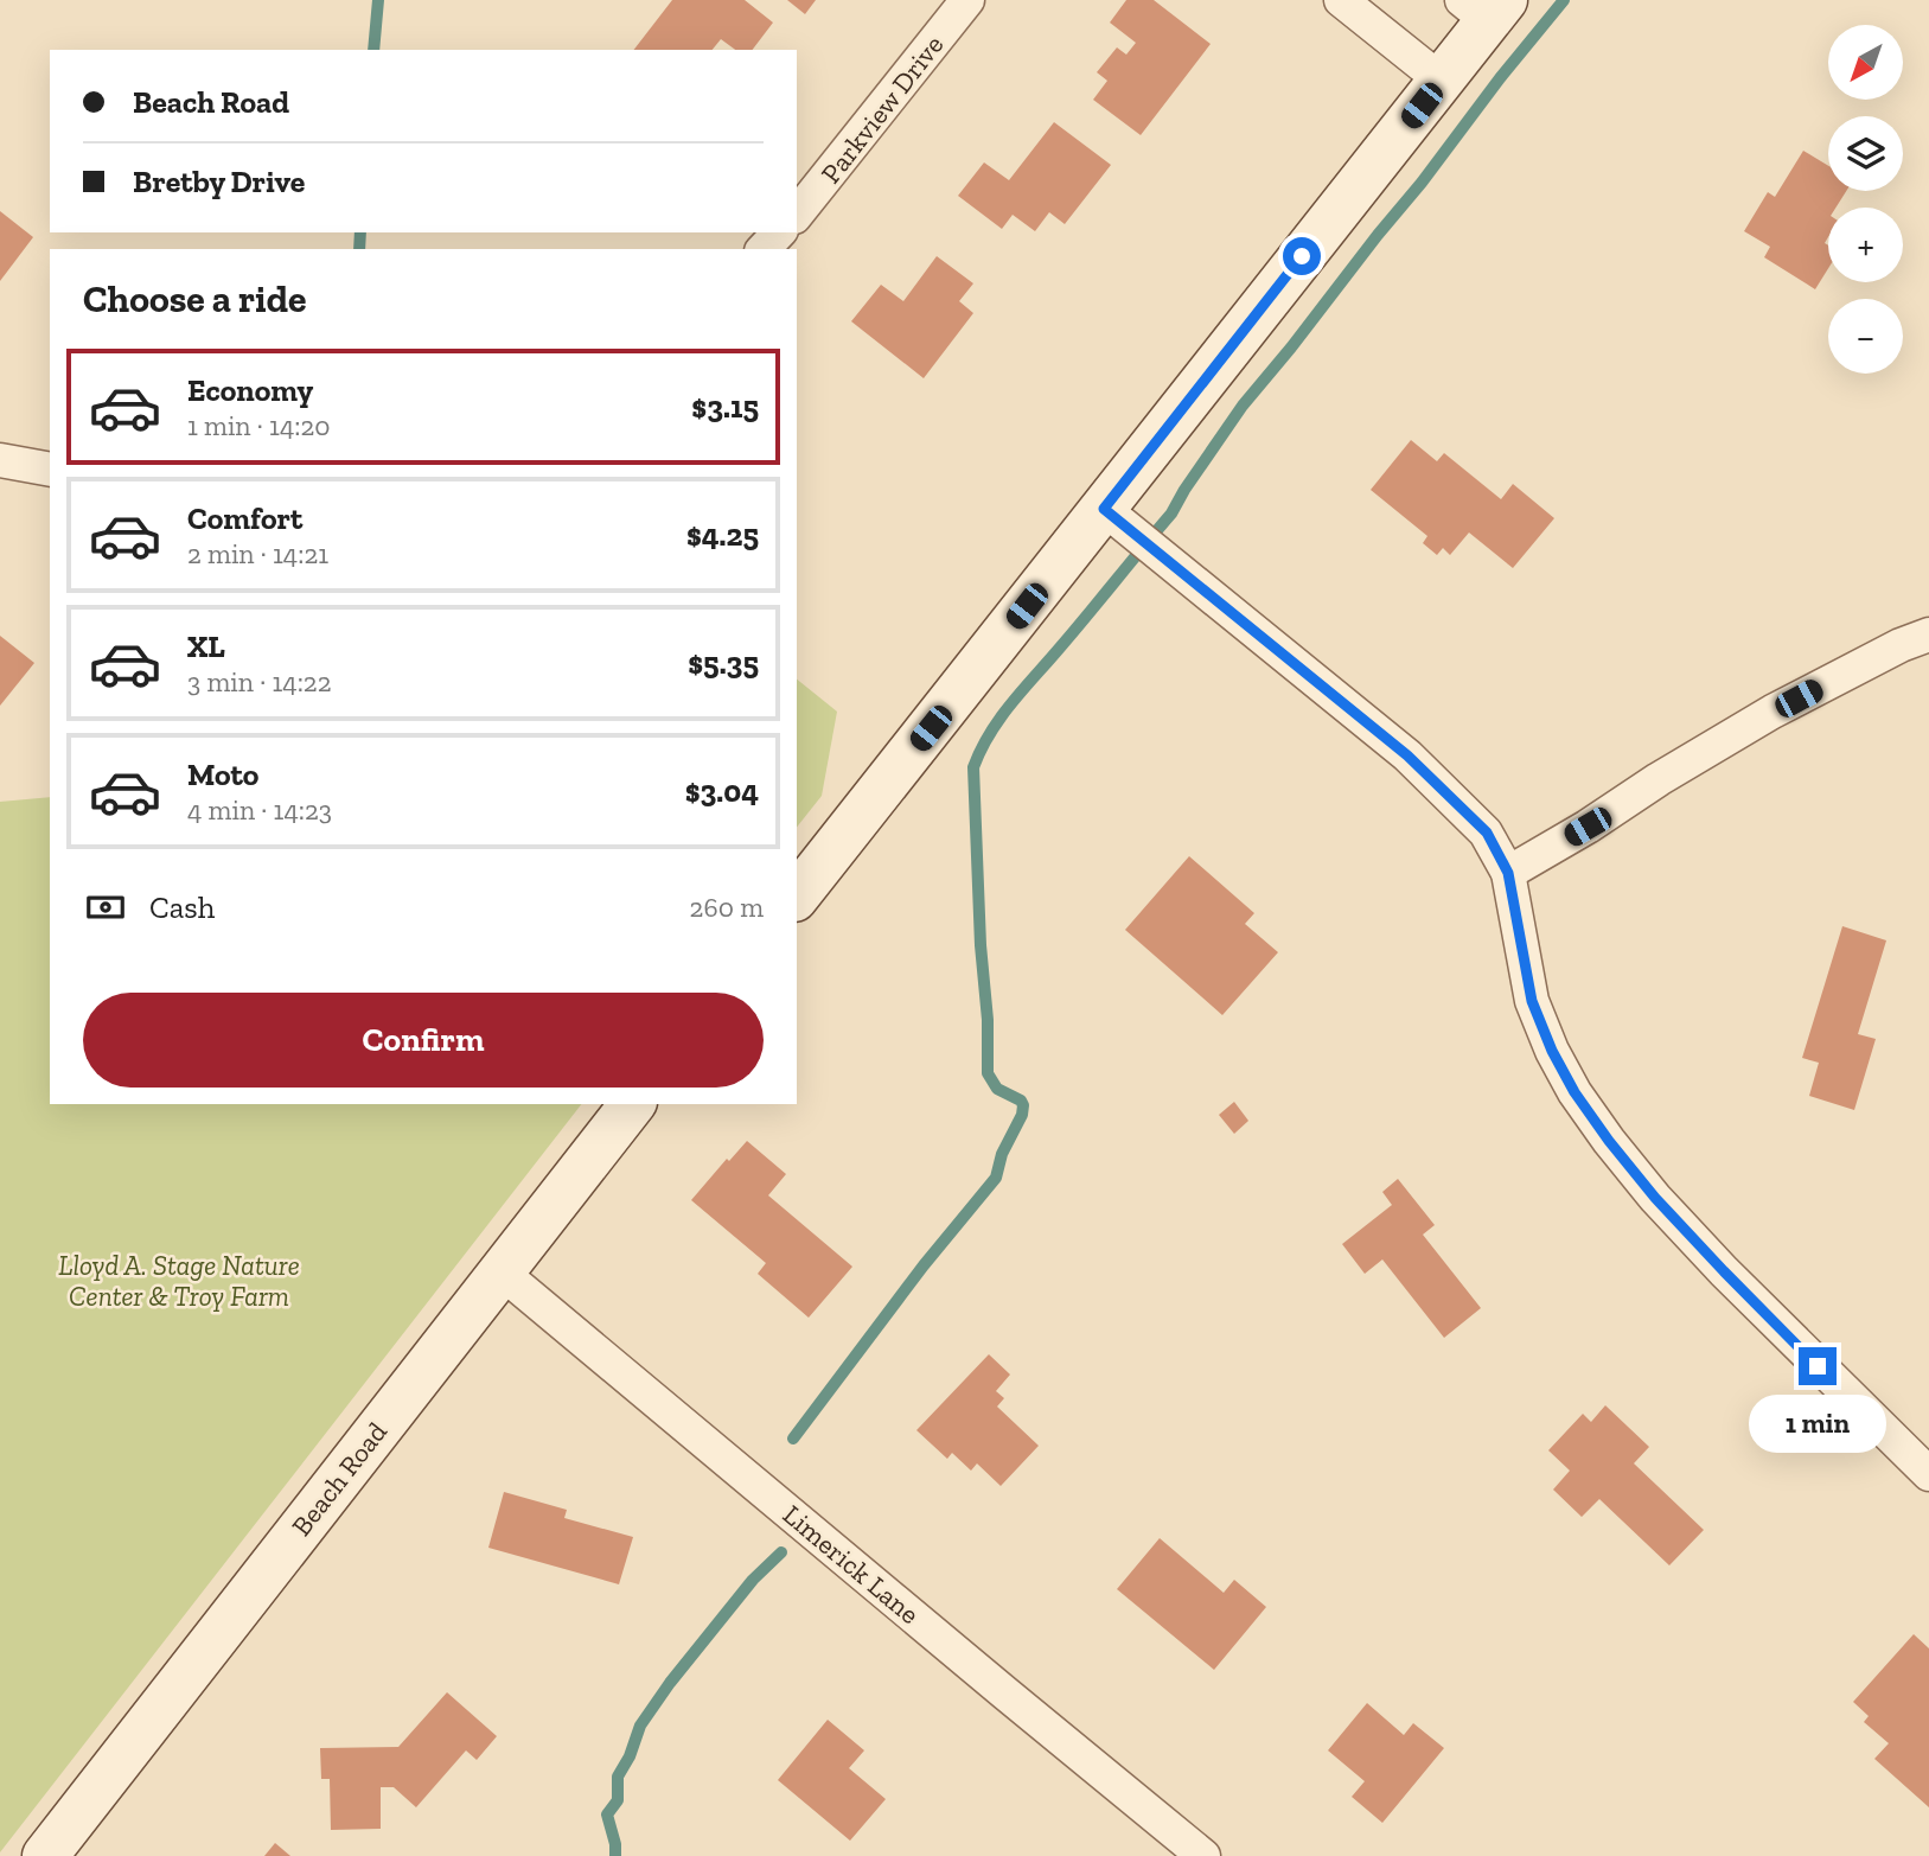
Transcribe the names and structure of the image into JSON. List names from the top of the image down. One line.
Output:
{"streets":{"street":["Parkview Drive","Beach Road","Limerick Lane"]},"crossings":[["Beach Road","Limerick Lane"]],"parks":["Lloyd A. Stage Nature Center & Troy Farm"],"north":"bottom left","page":{"map_buttons":["+","−"],"banner":["Beach Road","Bretby Drive"],"heading":"Choose a ride","list":[{"name":"Economy","note":"1 min · 14:20","value":"$3.15"},{"name":"Comfort","note":"2 min · 14:21","value":"$4.25"},{"name":"XL","note":"3 min · 14:22","value":"$5.35"},{"name":"Moto","note":"4 min · 14:23","value":"$3.04"}],"pay":["Cash","260 m"],"buttons":"Confirm","bubble":"1 min"}}
